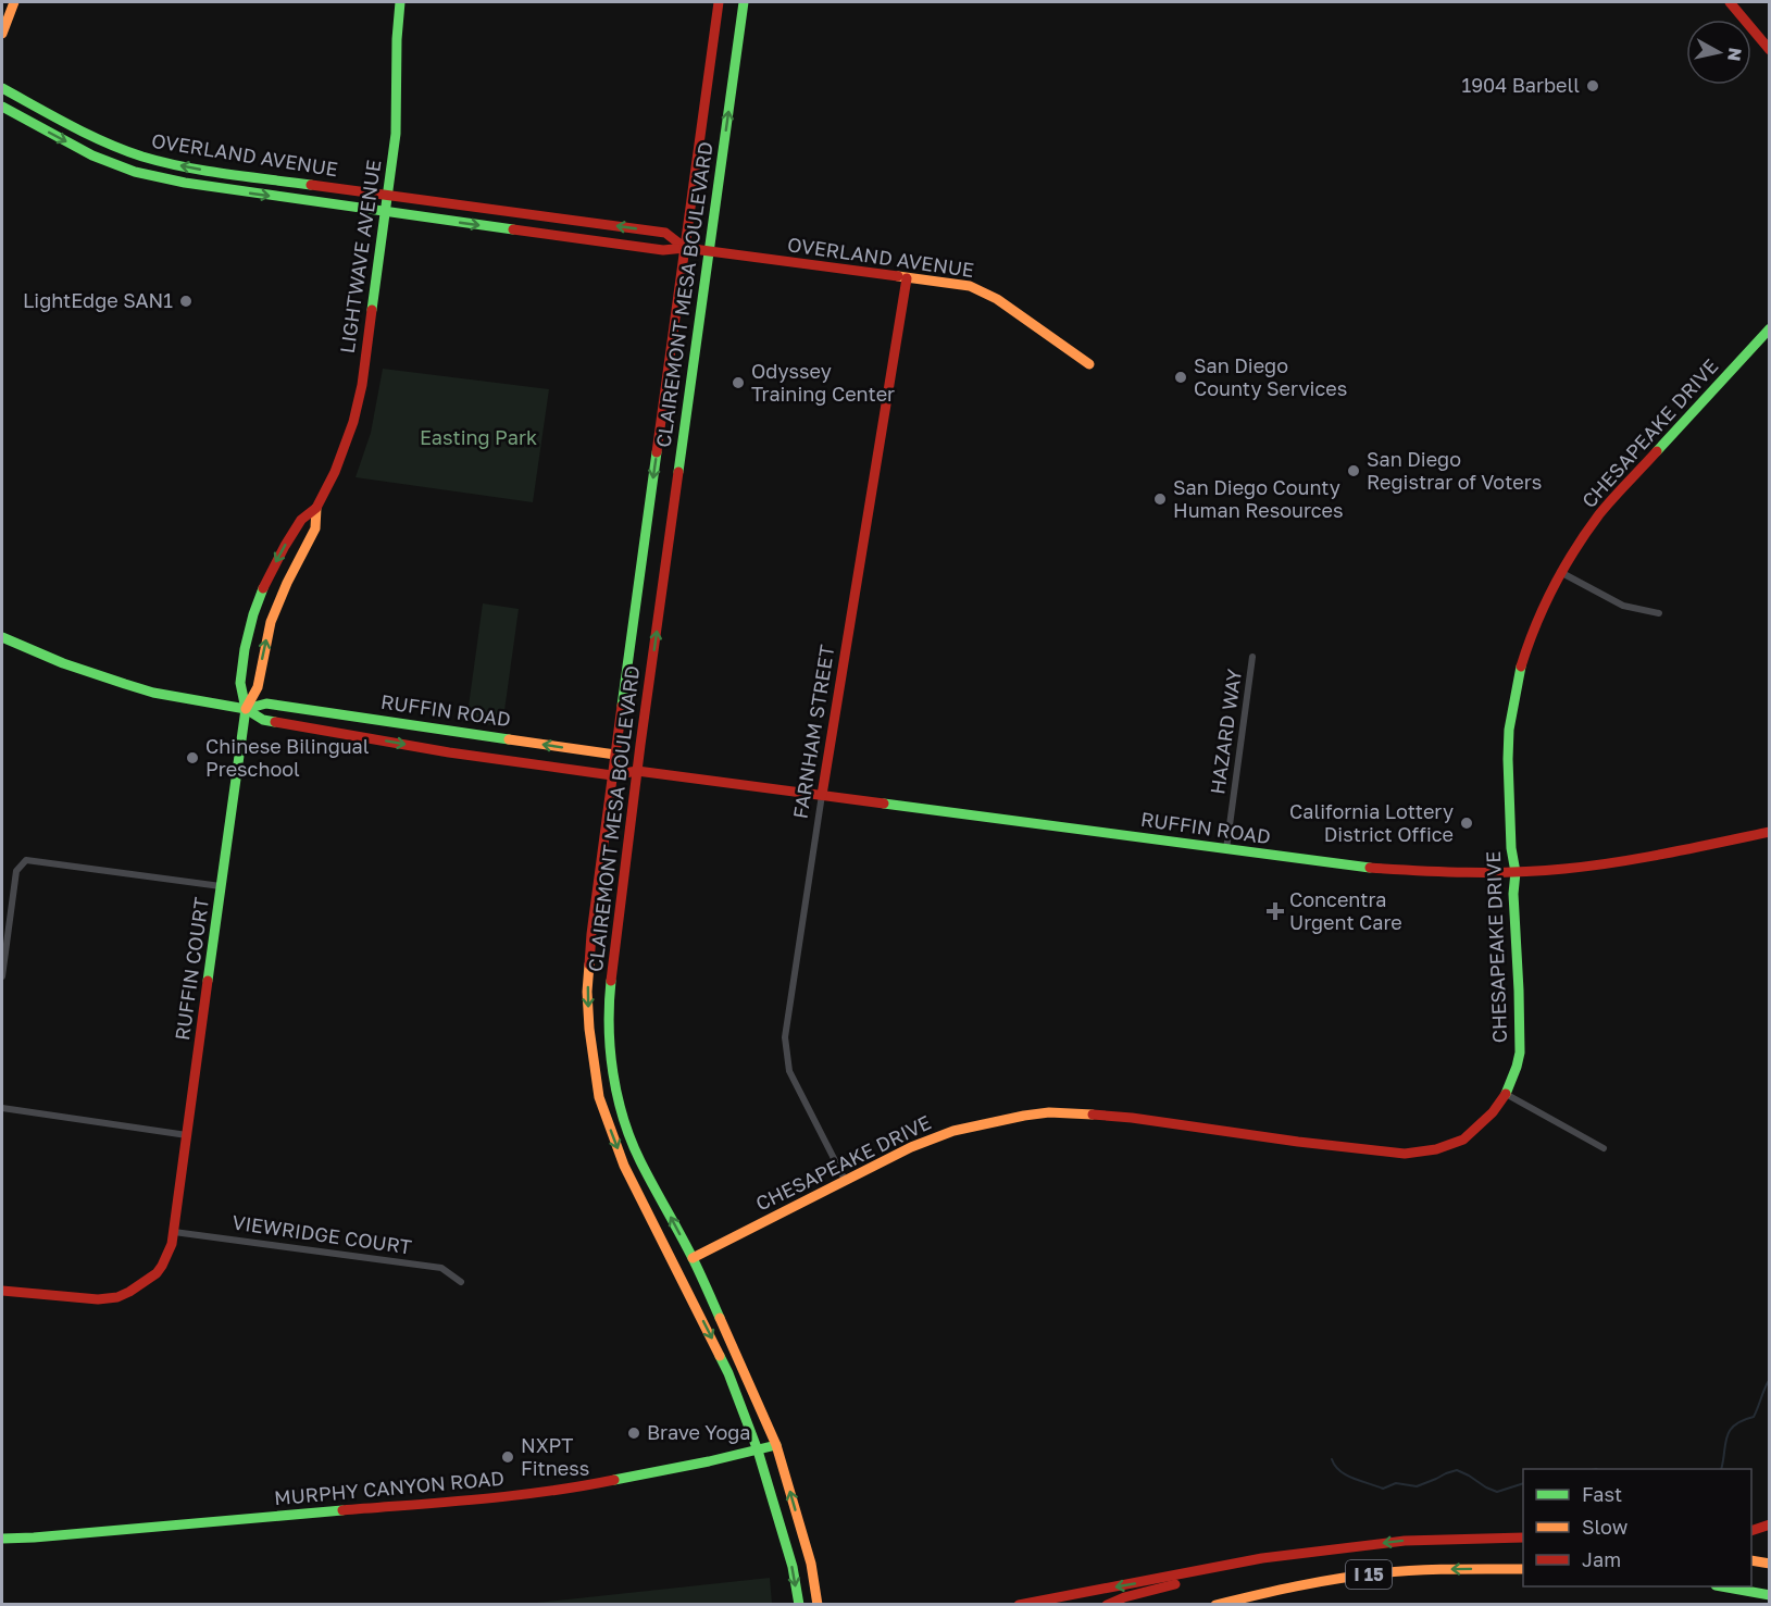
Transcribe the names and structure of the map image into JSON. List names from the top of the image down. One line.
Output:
{"streets":{"main road":["OVERLAND AVENUE","LIGHTWAVE AVENUE","CLAIREMONT MESA BOULEVARD","CHESAPEAKE DRIVE","RUFFIN ROAD","FARNHAM STREET","RUFFIN COURT","MURPHY CANYON ROAD","I 15"],"street":["HAZARD WAY","VIEWRIDGE COURT"]},"crossings":[["OVERLAND AVENUE","LIGHTWAVE AVENUE"],["OVERLAND AVENUE","CLAIREMONT MESA BOULEVARD"],["OVERLAND AVENUE","FARNHAM STREET"],["LIGHTWAVE AVENUE","RUFFIN ROAD"],["LIGHTWAVE AVENUE","RUFFIN COURT"],["CLAIREMONT MESA BOULEVARD","CHESAPEAKE DRIVE"],["CLAIREMONT MESA BOULEVARD","RUFFIN ROAD"],["CLAIREMONT MESA BOULEVARD","MURPHY CANYON ROAD"],["CHESAPEAKE DRIVE","RUFFIN ROAD"],["CHESAPEAKE DRIVE","FARNHAM STREET"],["RUFFIN ROAD","FARNHAM STREET"],["RUFFIN ROAD","HAZARD WAY"],["RUFFIN ROAD","RUFFIN COURT"],["RUFFIN COURT","VIEWRIDGE COURT"]],"parks":["Easting Park"],"places":{"other":["1904 Barbell","LightEdge SAN1","San Diego County Services","Odyssey Training Center","San Diego Registrar of Voters","San Diego County Human Resources","Chinese Bilingual Preschool","California Lottery District Office","Brave Yoga","NXPT Fitness"],"health":["Concentra Urgent Care"]},"legend":["Fast","Slow","Jam"],"north":"right"}
